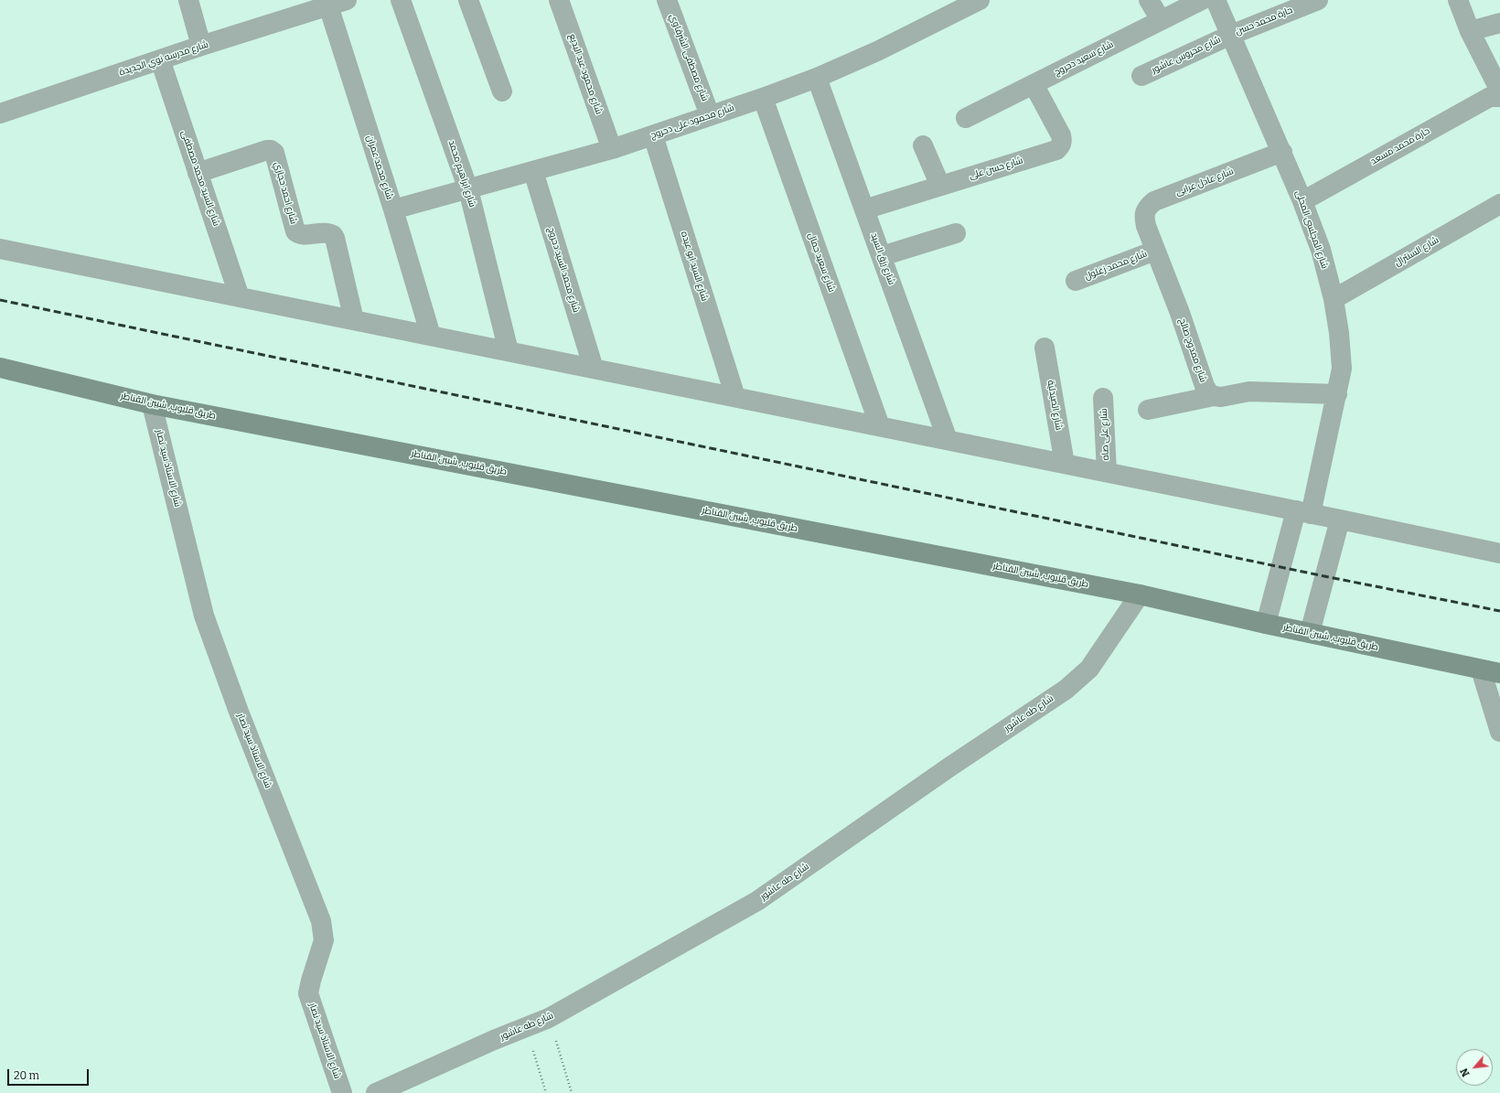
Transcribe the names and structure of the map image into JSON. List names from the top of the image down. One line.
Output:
{"streets":{"main road":["طريق قليوب, شبين القناطر"],"street":["حارة محمد حسن","شارع محروس عاشور","شارع مصطفى الشرقاوي","شارع مدرسه نوي الجديدة","شارع سعيد دحروج","شارع محمود عبد البديع","شارع محمود على دحروج","حارة محمد مسعد","شارع محمد عمران","شارع حسن على","شارع ابراهيم محمد","شارع السيد محمد مصطفى","شارع عادل عرابى","شارع احمد حجازي","شارع المجلسى المحلى","شارع السنترال","شارع رزق السيد","شارع سعيد جمال","شارع محمد زغلول","شارع السيد ابو عبده","شارع محمد السيد دحروج","شارع ممدوح صالح","شارع الصيدلية","شارع على صاه","شارع الاستاذ سيد نصار","شارع طه عاشور"]},"crossings":[["حارة محمد حسن","شارع محروس عاشور"],["حارة محمد حسن","شارع المجلسى المحلى"],["شارع محروس عاشور","شارع المجلسى المحلى"],["شارع مصطفى الشرقاوي","شارع محمود على دحروج"],["شارع مدرسه نوي الجديدة","شارع محمد عمران"],["شارع مدرسه نوي الجديدة","شارع السيد محمد مصطفى"],["شارع سعيد دحروج","شارع حسن على"],["شارع محمود عبد البديع","شارع محمود على دحروج"],["شارع محمود على دحروج","شارع محمد عمران"],["شارع محمود على دحروج","شارع ابراهيم محمد"],["شارع محمود على دحروج","شارع رزق السيد"],["شارع محمود على دحروج","شارع سعيد جمال"],["شارع محمود على دحروج","شارع السيد ابو عبده"],["شارع محمود على دحروج","شارع محمد السيد دحروج"],["حارة محمد مسعد","شارع المجلسى المحلى"],["شارع حسن على","شارع رزق السيد"],["شارع السيد محمد مصطفى","شارع احمد حجازي"],["شارع عادل عرابى","شارع المجلسى المحلى"],["شارع عادل عرابى","شارع ممدوح صالح"],["شارع المجلسى المحلى","شارع السنترال"],["شارع المجلسى المحلى","طريق قليوب, شبين القناطر"],["شارع محمد زغلول","شارع ممدوح صالح"],["طريق قليوب, شبين القناطر","شارع الاستاذ سيد نصار"],["طريق قليوب, شبين القناطر","شارع طه عاشور"]],"scale_bar":"20 m","north":"bottom left"}
